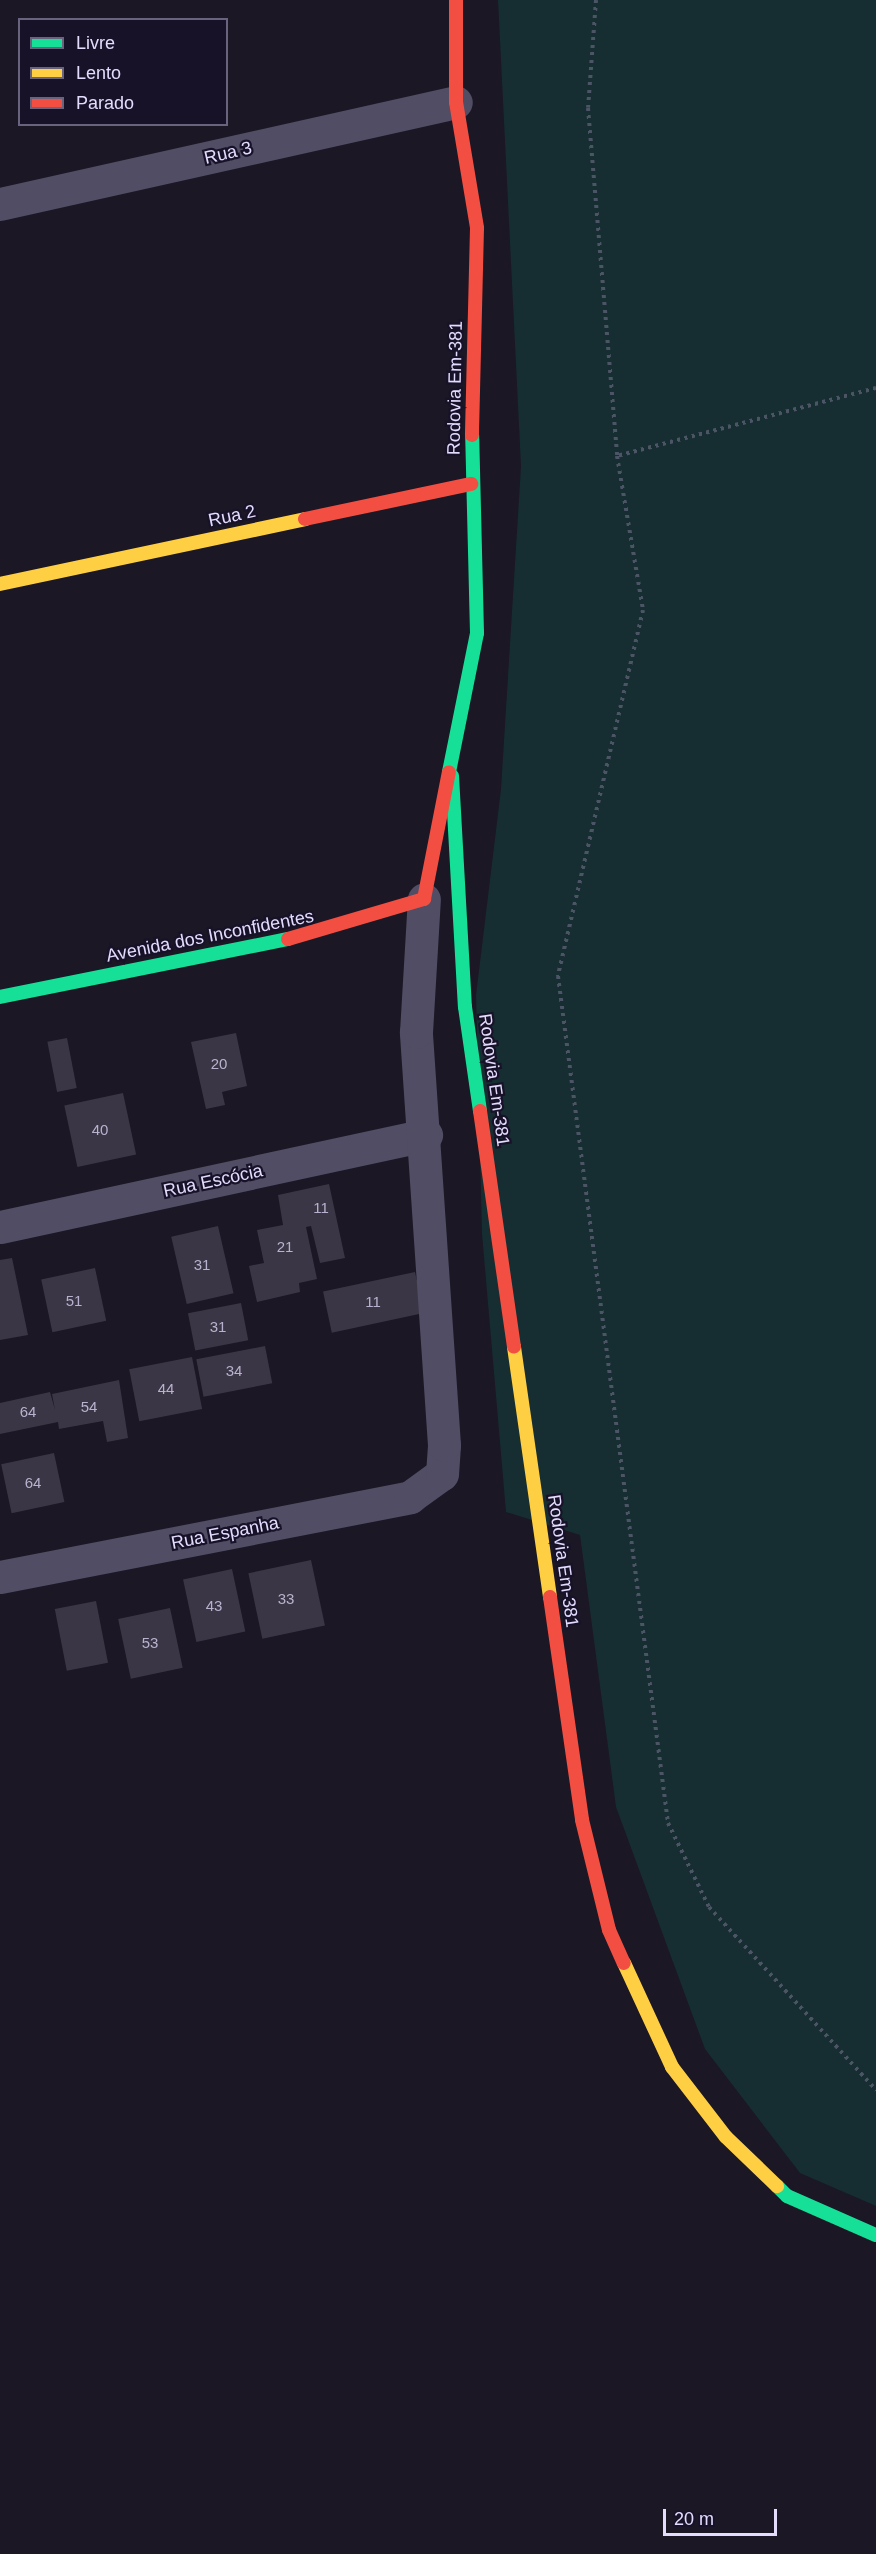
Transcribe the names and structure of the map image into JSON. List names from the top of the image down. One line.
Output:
{"streets":{"street":["Rua 3","Rodovia Em-381","Rua 2","Avenida dos Inconfidentes","Rua Escócia","Rua Espanha"]},"crossings":[["Rua 3","Rodovia Em-381"],["Rodovia Em-381","Rua 2"],["Rodovia Em-381","Avenida dos Inconfidentes"],["Rua Escócia","Rua Espanha"]],"house_numbers":["20","40","11","21","31","51","11","31","34","44","54","64","64","33","43","53"],"legend":["Livre","Lento","Parado"],"scale_bar":"20 m"}
